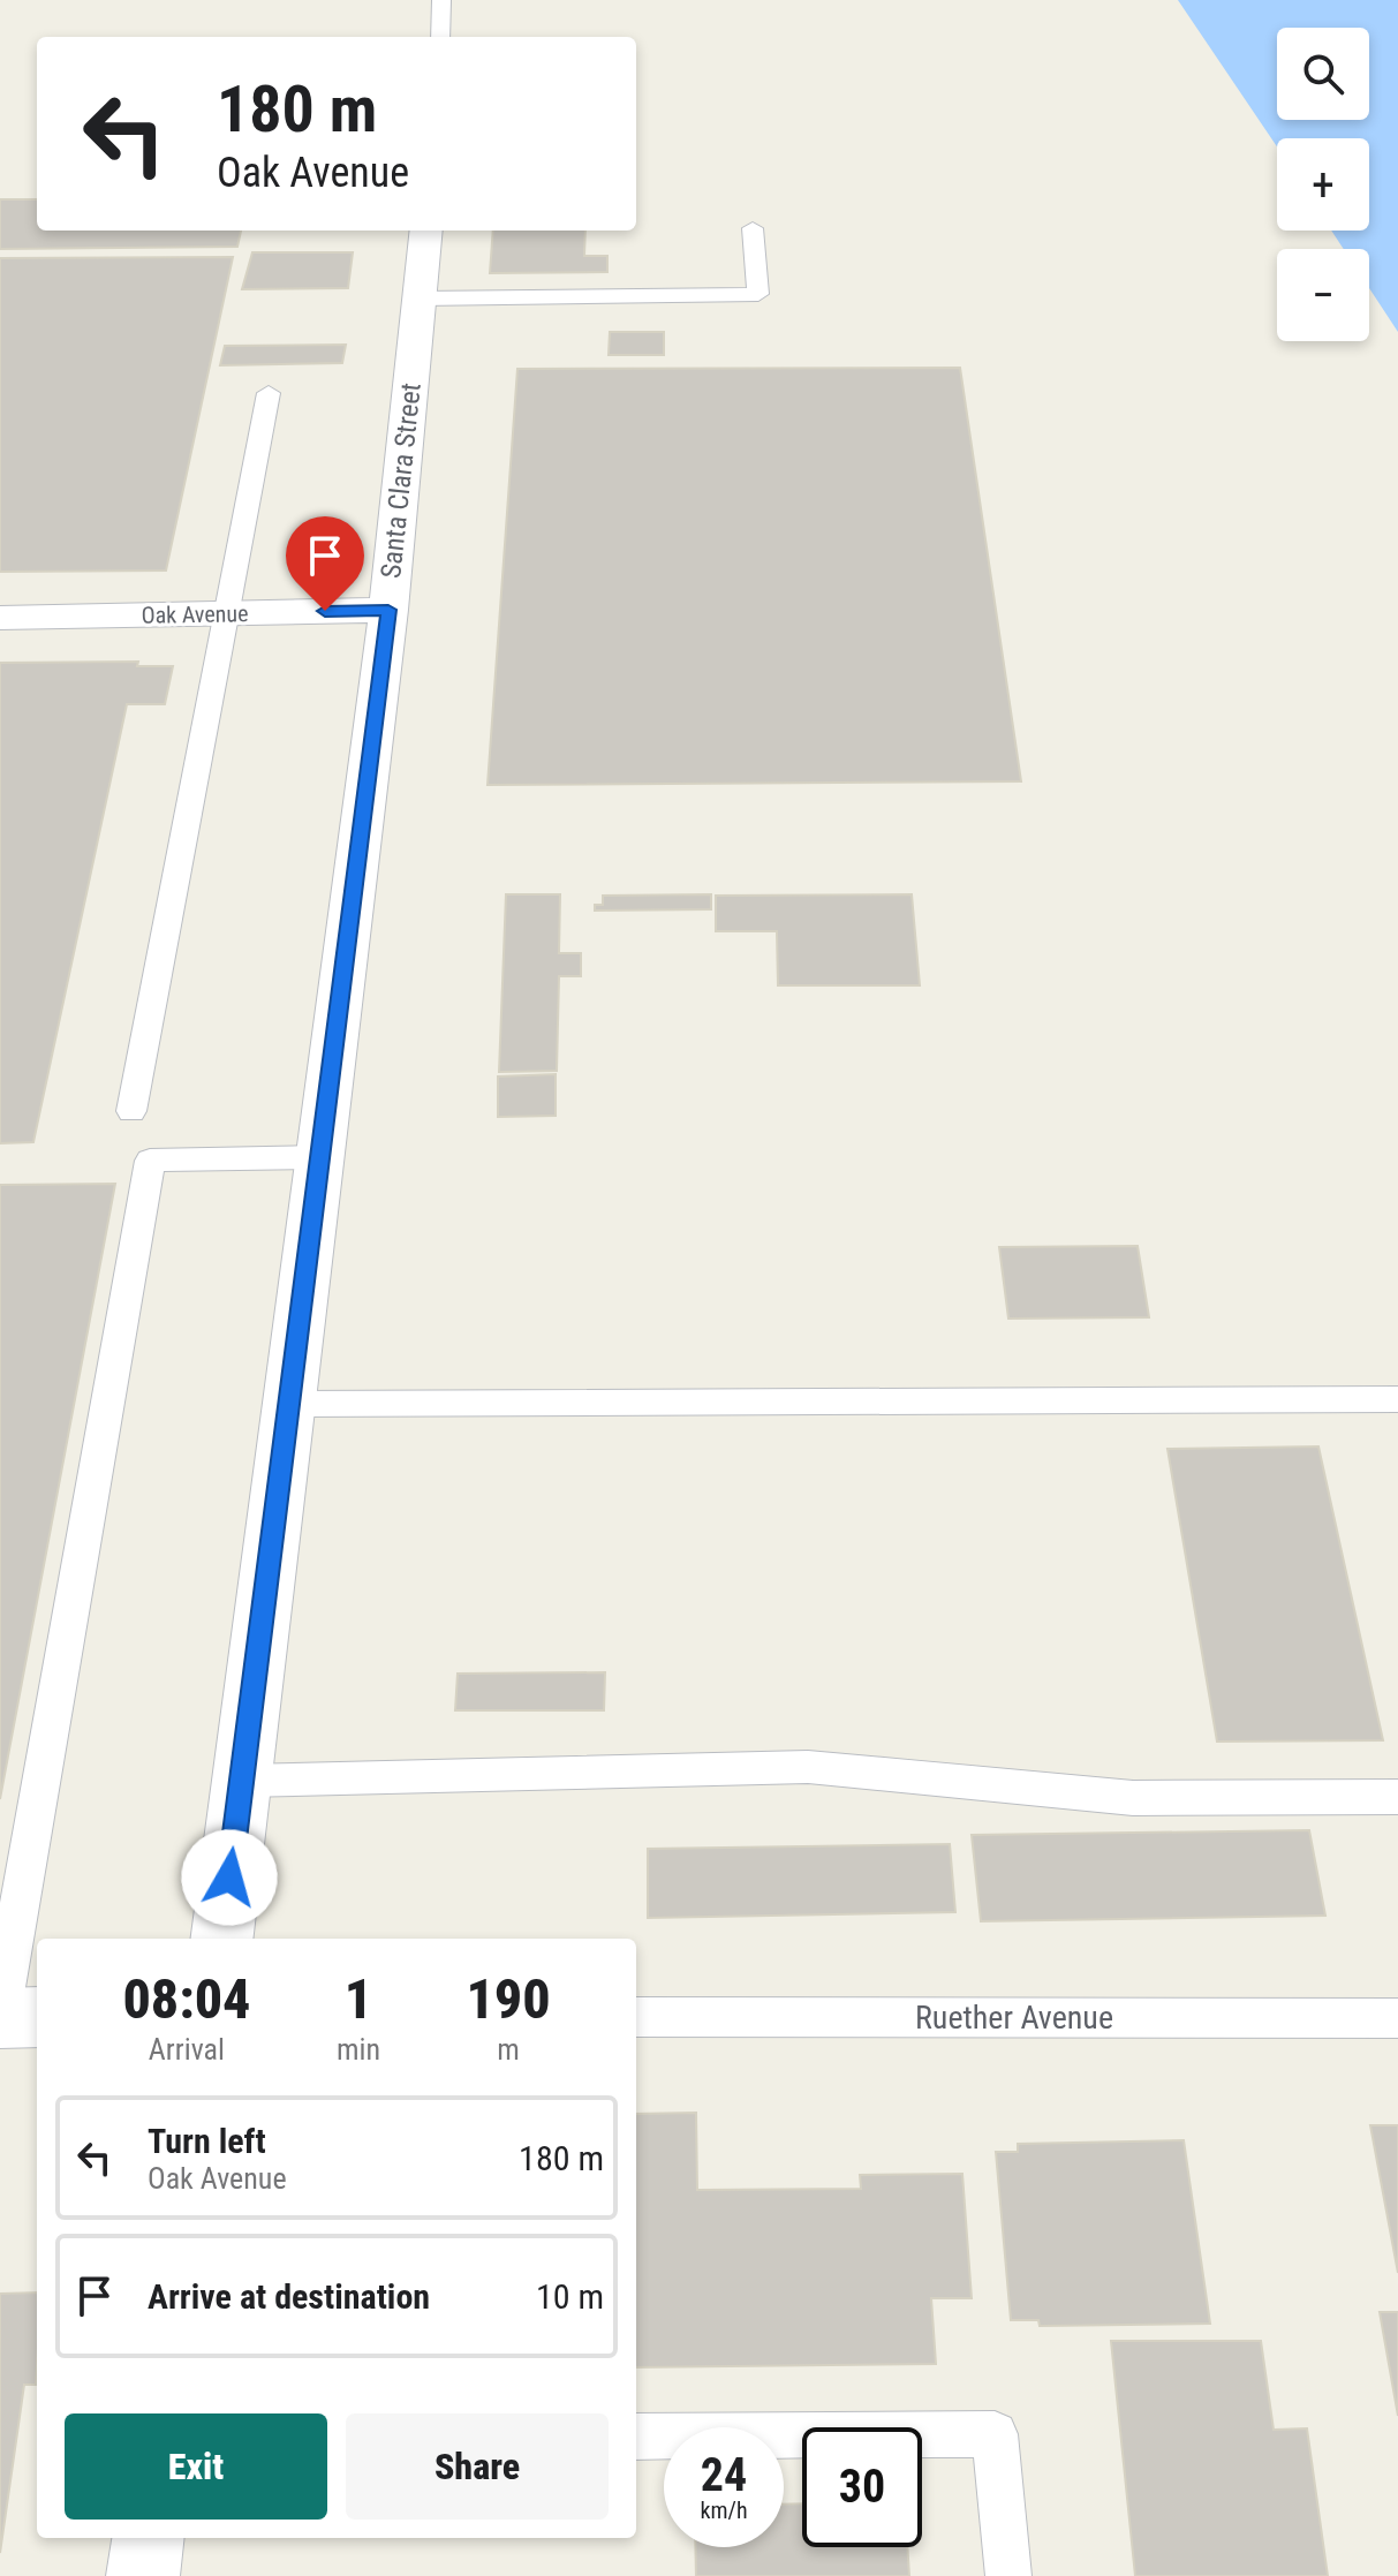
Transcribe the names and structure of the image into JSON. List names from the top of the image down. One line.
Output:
{"streets":{"street":["Santa Clara Street","Oak Avenue"],"lane":["Ruether Avenue"]},"crossings":[["Santa Clara Street","Oak Avenue"]],"page":{"map_buttons":["+","−"],"turn":["180 m","Oak Avenue"],"eta":["08:04","Arrival","1","min","190","m"],"list":[{"name":"Turn left","note":"Oak Avenue","value":"180 m"},{"name":"Arrive at destination","value":"10 m"}],"buttons":["Exit","Share"],"speed":"24 km/h","limit":"30"}}
